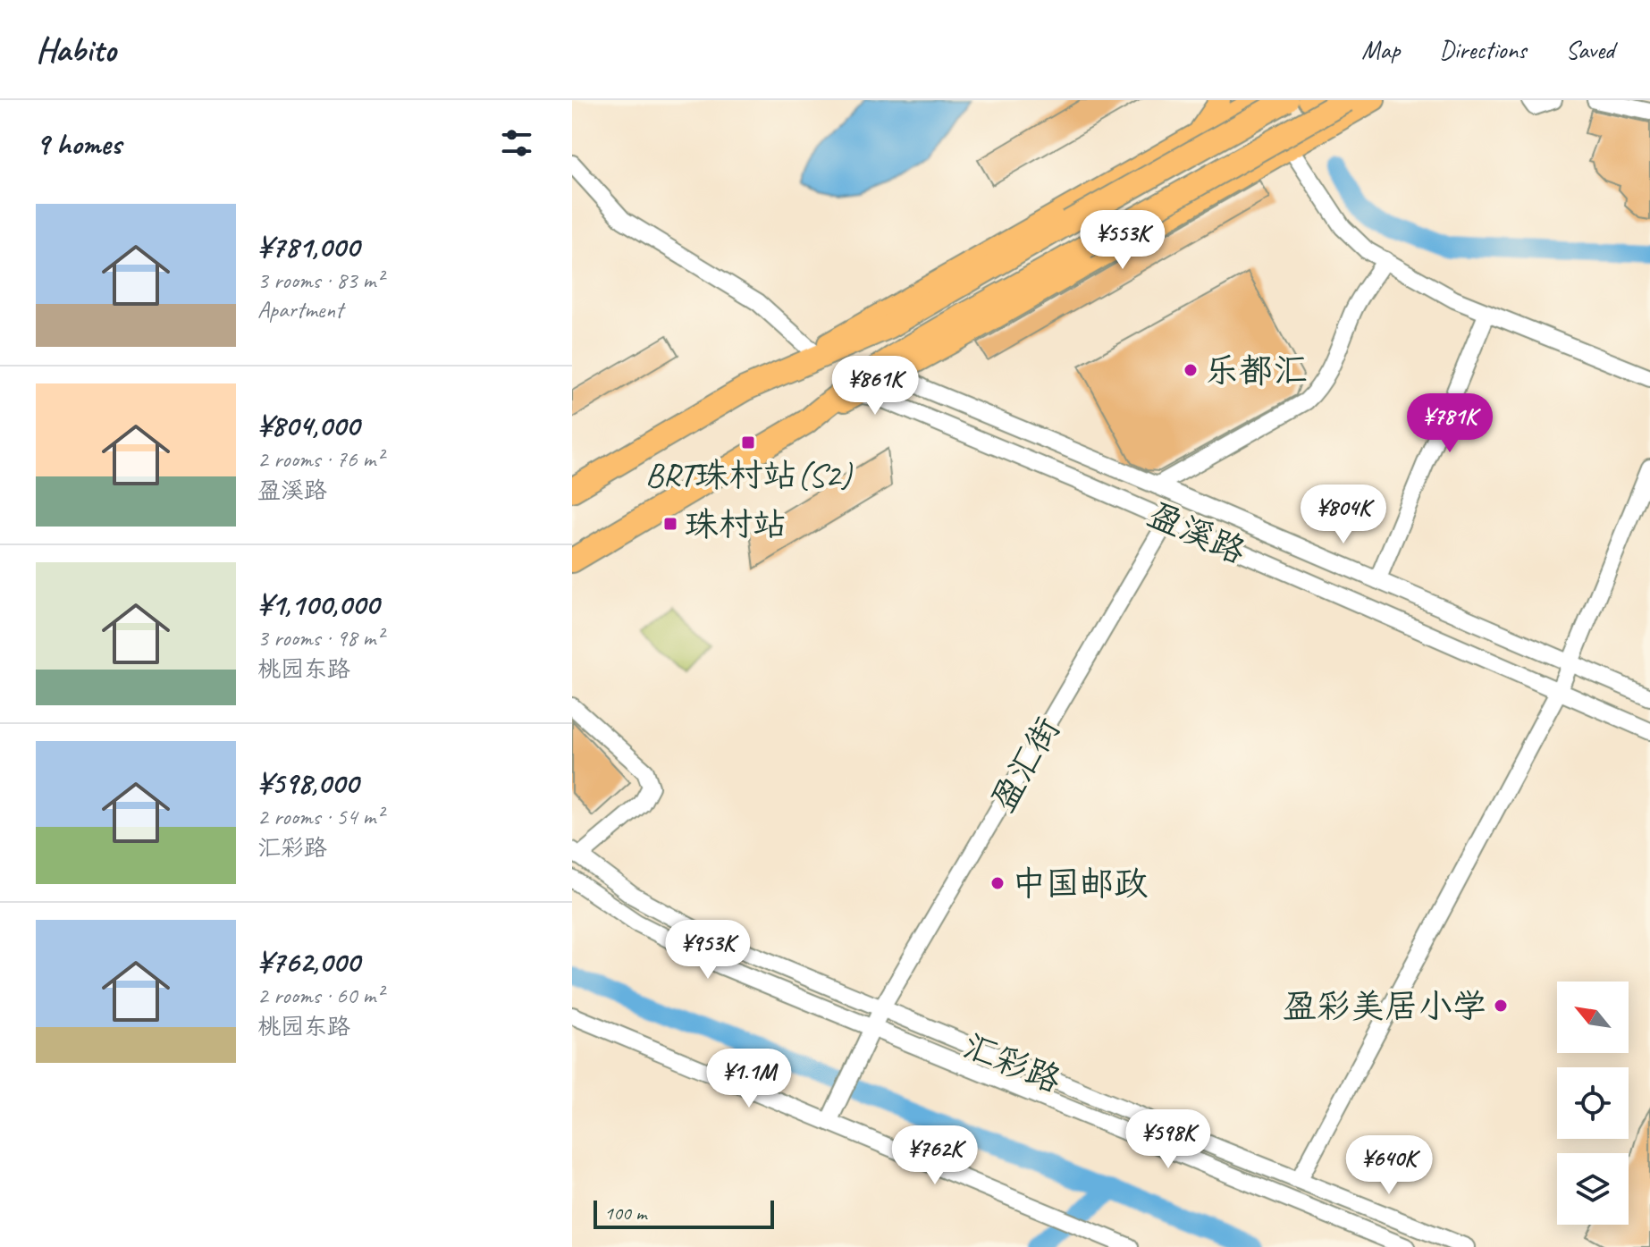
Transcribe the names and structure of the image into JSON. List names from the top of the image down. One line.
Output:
{"streets":{"street":["盈溪路","盈汇街","汇彩路"]},"crossings":[["盈溪路","盈汇街"],["盈汇街","汇彩路"]],"places":{"other":["乐都汇","中国邮政","盈彩美居小学"],"transit":["BRT珠村站(S2)","珠村站"]},"scale_bar":"100 m","north":"top left","page":{"header":"Habito","nav":["Map","Directions","Saved"],"heading":"9 homes","list":[{"name":"¥781,000","note":"3 rooms · 83 m² · Apartment"},{"name":"¥804,000","note":"2 rooms · 76 m² · 盈溪路"},{"name":"¥1,100,000","note":"3 rooms · 98 m² · 桃园东路"},{"name":"¥598,000","note":"2 rooms · 54 m² · 汇彩路"},{"name":"¥762,000","note":"2 rooms · 60 m² · 桃园东路"}],"price":["¥553K","¥861K","¥781K","¥804K","¥953K","¥1.1M","¥598K","¥762K","¥640K"],"scale":"100 m"}}
